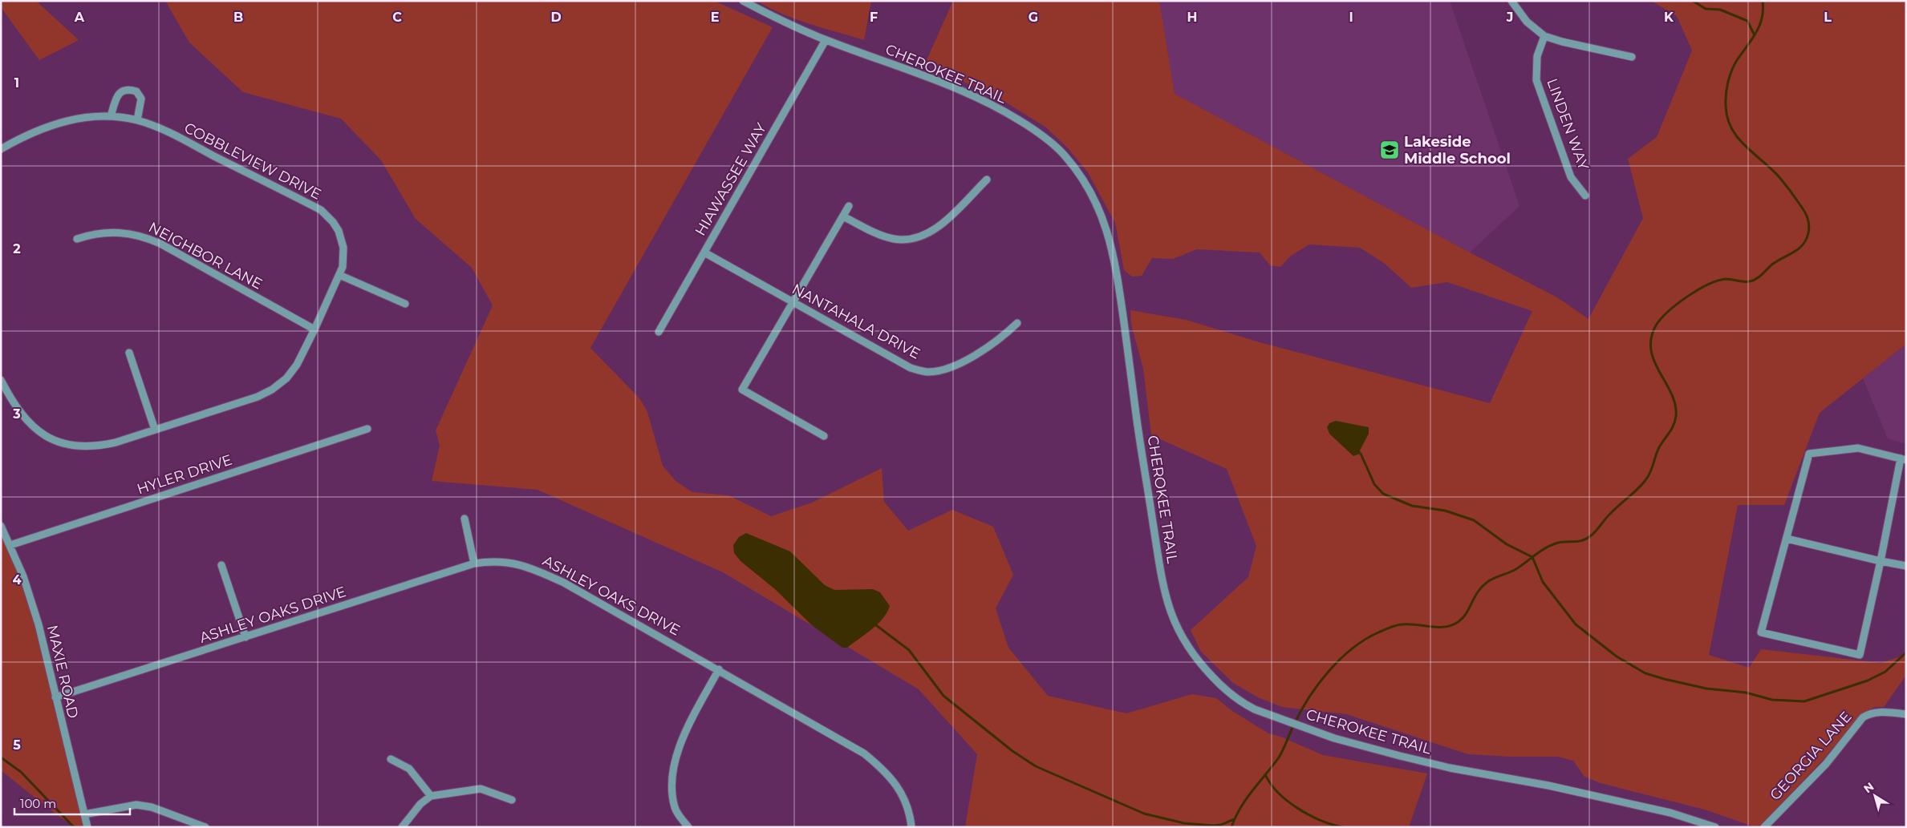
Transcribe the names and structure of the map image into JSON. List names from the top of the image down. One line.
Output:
{"streets":{"street":["CHEROKEE TRAIL","LINDEN WAY","COBBLEVIEW DRIVE","HIAWASSEE WAY","NEIGHBOR LANE","NANTAHALA DRIVE","HYLER DRIVE","ASHLEY OAKS DRIVE","MAXIE ROAD","GEORGIA LANE"]},"crossings":[["CHEROKEE TRAIL","HIAWASSEE WAY"],["COBBLEVIEW DRIVE","NEIGHBOR LANE"],["HIAWASSEE WAY","NANTAHALA DRIVE"],["HYLER DRIVE","MAXIE ROAD"],["ASHLEY OAKS DRIVE","MAXIE ROAD"]],"places":{"school or university":["Lakeside Middle School"]},"scale_bar":"100 m","north":"top left","grid":{"columns":["A","B","C","D","E","F","G","H","I","J","K","L"],"rows":["1","2","3","4","5"]}}
